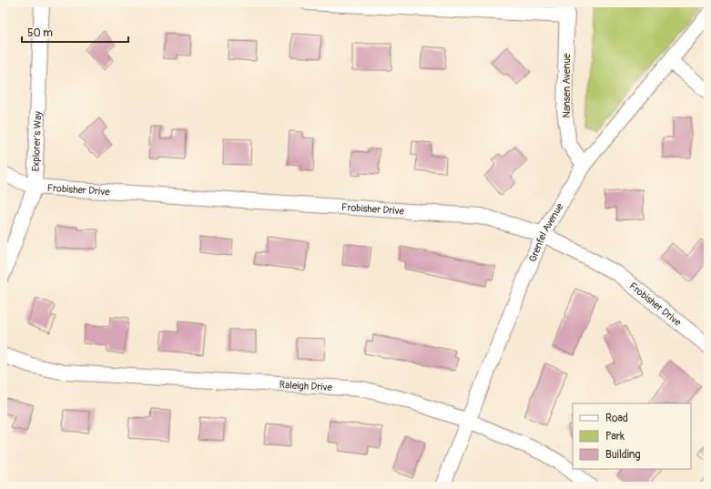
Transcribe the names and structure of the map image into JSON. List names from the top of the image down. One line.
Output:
{"streets":{"street":["Nansen Avenue","Explorer's Way","Frobisher Drive","Grenfel Avenue","Raleigh Drive"]},"crossings":[["Nansen Avenue","Grenfel Avenue"],["Explorer's Way","Frobisher Drive"],["Frobisher Drive","Grenfel Avenue"],["Grenfel Avenue","Raleigh Drive"]],"legend":["Road","Park","Building"],"scale_bar":"50 m"}
